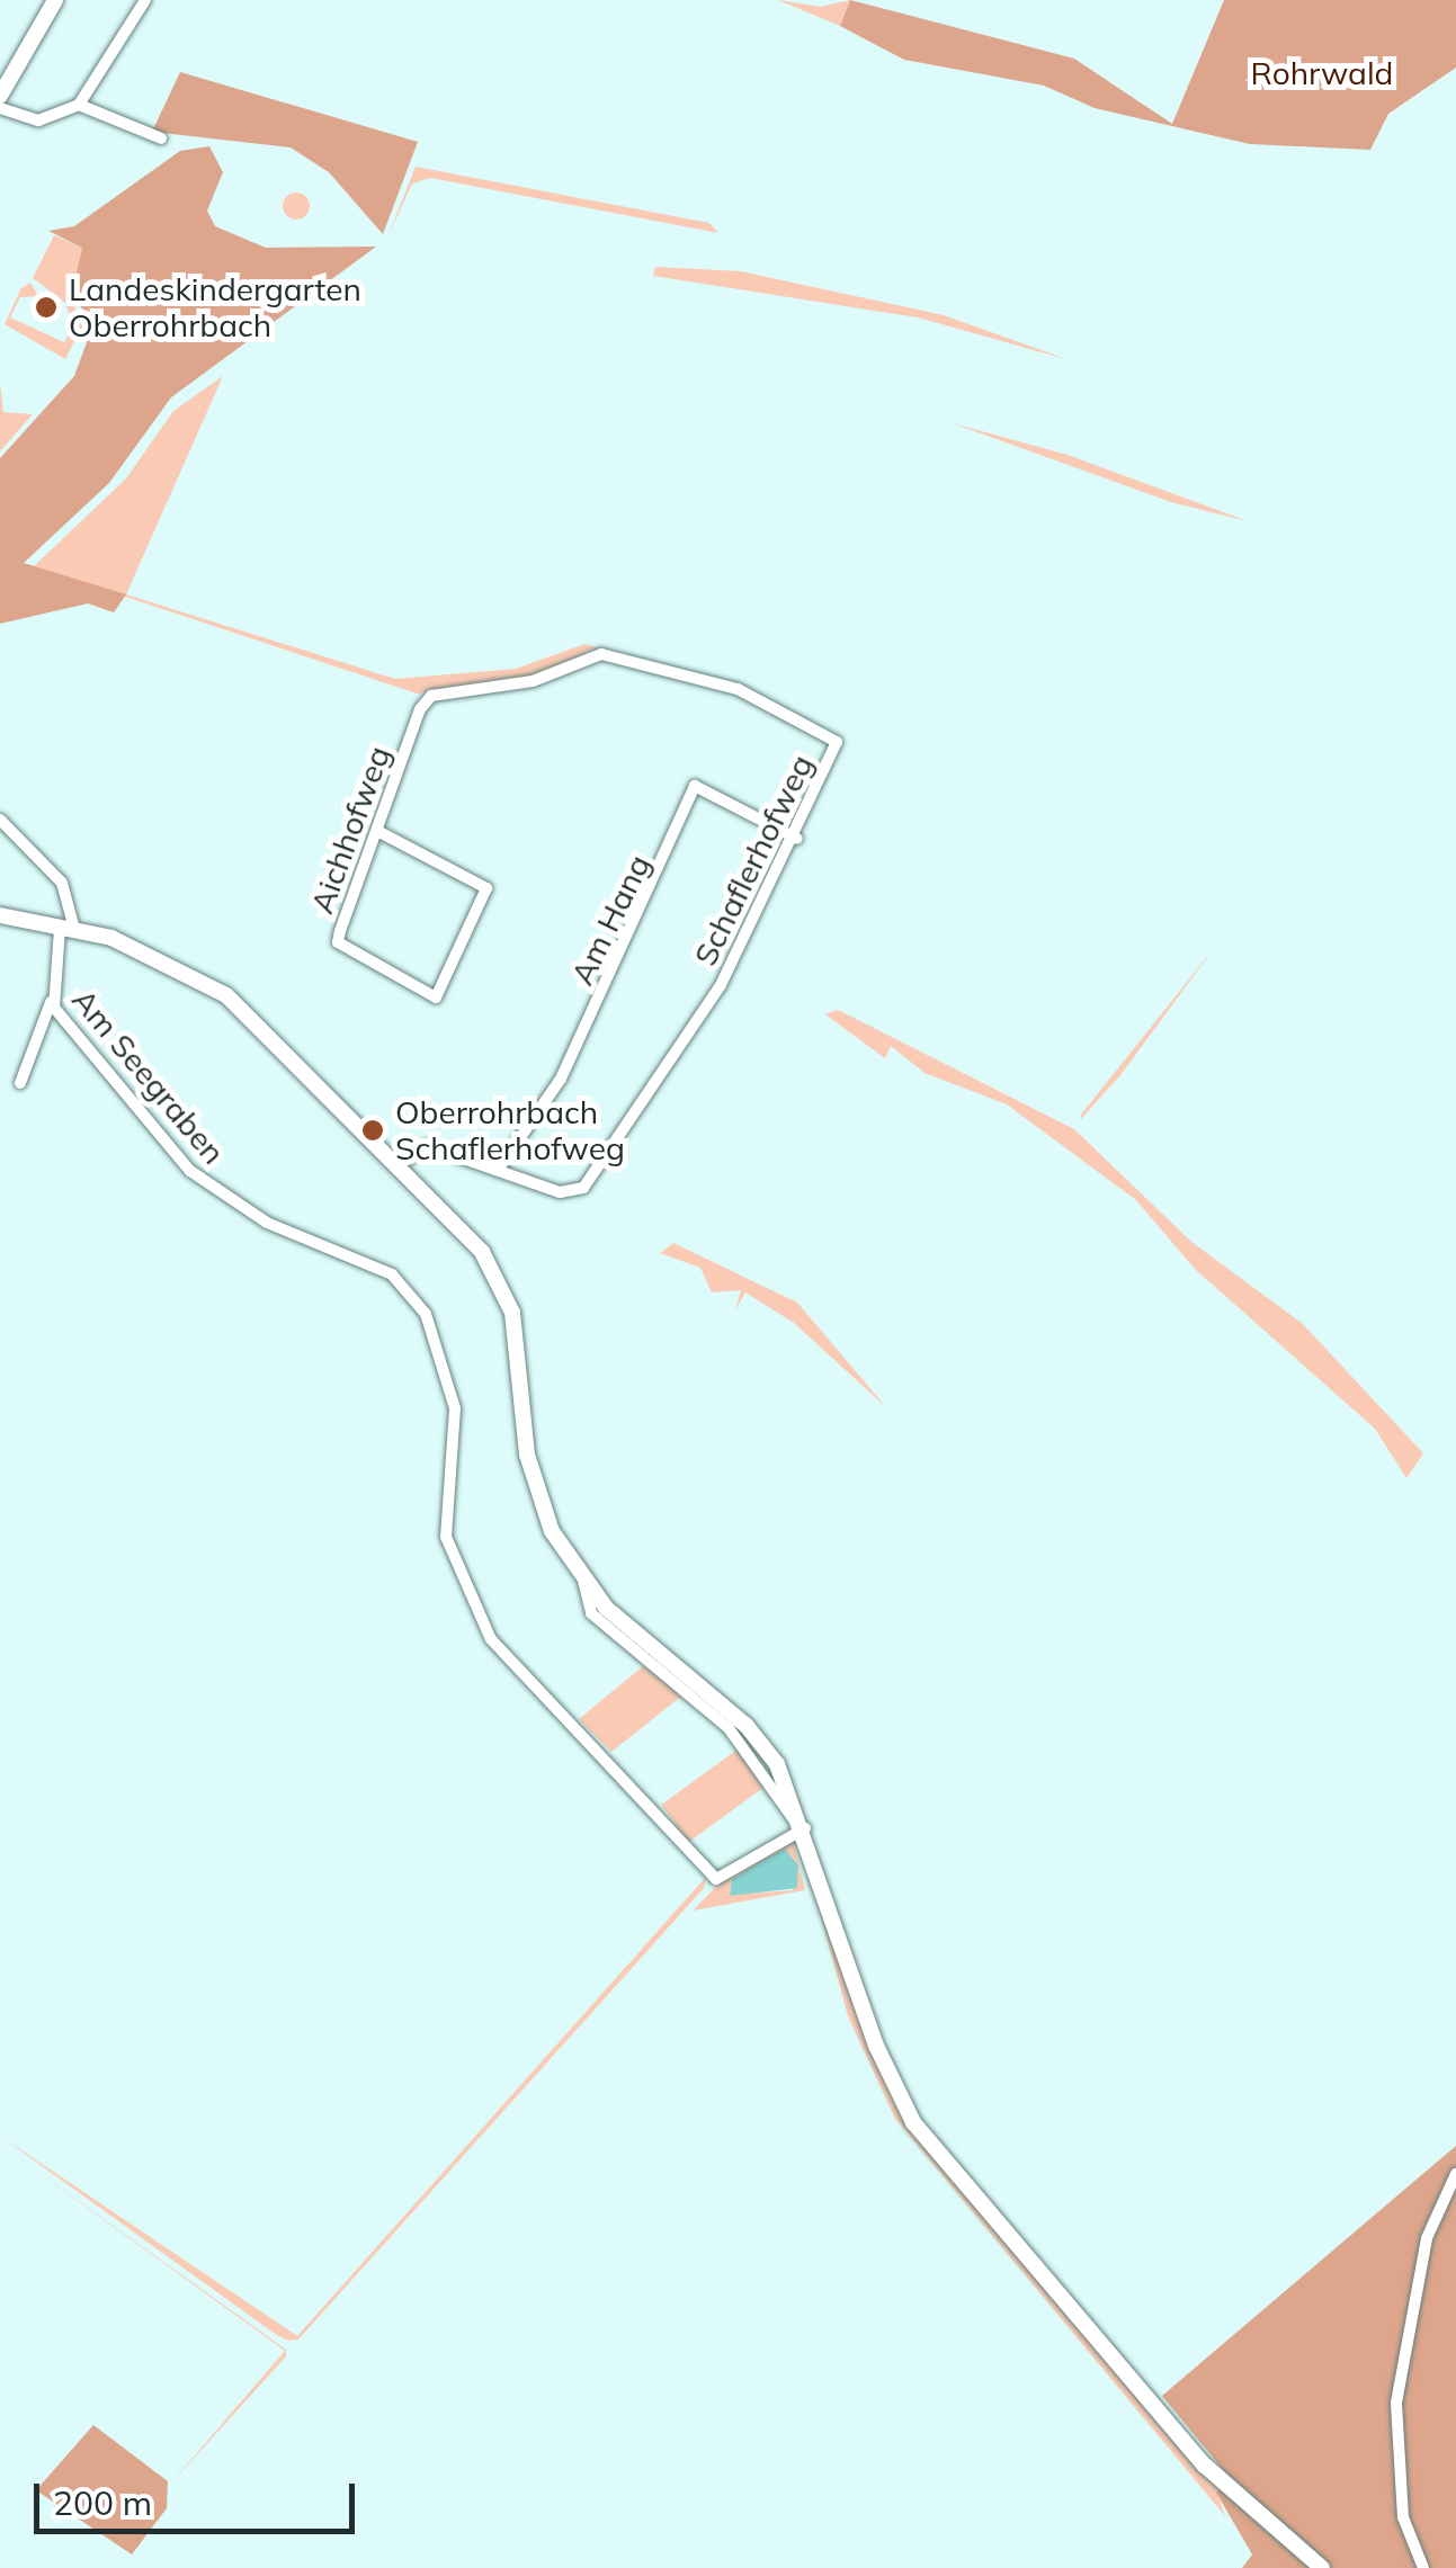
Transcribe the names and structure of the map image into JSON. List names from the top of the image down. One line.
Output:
{"streets":{"street":["Aichhofweg","Schaflerhofweg","Am Hang","Am Seegraben"]},"crossings":[["Aichhofweg","Schaflerhofweg"],["Schaflerhofweg","Am Hang"]],"parks":["Rohrwald"],"places":["Landeskindergarten Oberrohrbach","Oberrohrbach Schaflerhofweg"],"scale_bar":"200 m"}
